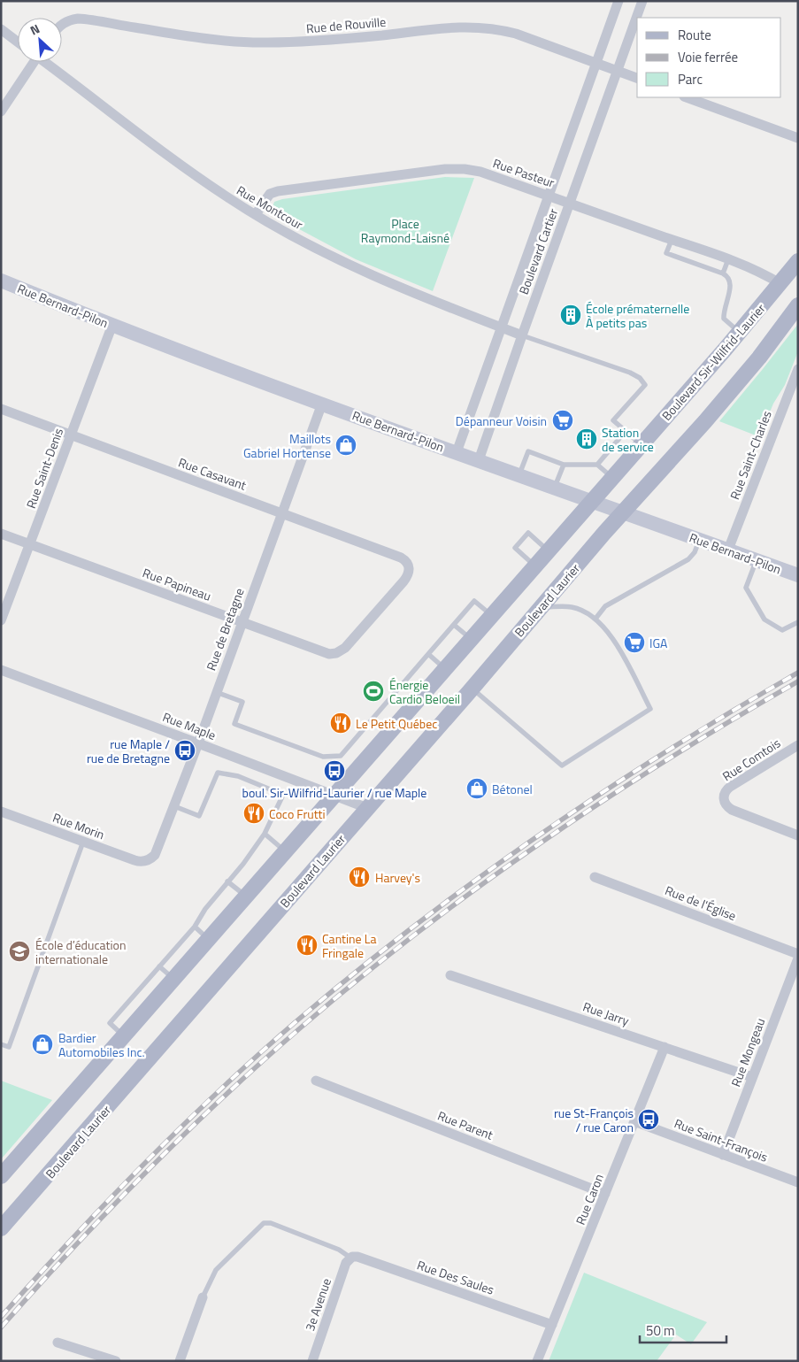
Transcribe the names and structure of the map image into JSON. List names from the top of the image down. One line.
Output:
{"streets":{"main road":["Rue Bernard-Pilon","Boulevard Sir-Wilfrid-Laurier","Boulevard Laurier"],"street":["Rue de Rouville","Rue Pasteur","Rue Montcour","Boulevard Cartier","Rue Saint-Charles","Rue Saint-Denis","Rue Casavant","Rue Papineau","Rue de Bretagne","Rue Maple","Rue Comtois","Rue Morin","Rue de l'Église","Rue Jarry","Rue Mongeau","Rue Parent","Rue Saint-François","Rue Caron","Rue Des Saules","3e Avenue"]},"crossings":[["Rue de Rouville","Boulevard Cartier"],["Rue Pasteur","Rue Montcour"],["Rue Pasteur","Boulevard Cartier"],["Rue Pasteur","Boulevard Sir-Wilfrid-Laurier"],["Rue Montcour","Boulevard Cartier"],["Boulevard Cartier","Rue Bernard-Pilon"],["Rue Bernard-Pilon","Boulevard Sir-Wilfrid-Laurier"],["Rue Bernard-Pilon","Rue Saint-Charles"],["Rue Bernard-Pilon","Rue Saint-Denis"],["Rue Bernard-Pilon","Boulevard Laurier"],["Rue Bernard-Pilon","Rue de Bretagne"],["Rue Saint-Denis","Rue Casavant"],["Rue Saint-Denis","Rue Papineau"],["Rue Casavant","Rue Papineau"],["Rue Casavant","Rue de Bretagne"],["Rue Papineau","Rue de Bretagne"],["Boulevard Laurier","Rue Maple"],["Rue de Bretagne","Rue Maple"],["Rue de Bretagne","Rue Morin"],["Rue Jarry","Rue Mongeau"],["Rue Jarry","Rue Caron"],["Rue Mongeau","Rue Saint-François"],["Rue Parent","Rue Caron"],["Rue Saint-François","Rue Caron"],["Rue Caron","Rue Des Saules"],["Rue Des Saules","3e Avenue"]],"parks":["Place Raymond-Laisné"],"places":{"building":["École prématernelle À petits pas","Station de service"],"supermarket":["Dépanneur Voisin","IGA"],"shop":["Maillots Gabriel Hortense","Bétonel","Bardier Automobiles Inc."],"sports":["Énergie Cardio Beloeil"],"restaurant":["Le Petit Québec","Coco Frutti","Harvey's","Cantine La Fringale"],"bus stop":["rue Maple / rue de Bretagne","boul. Sir-Wilfrid-Laurier / rue Maple","rue St-François / rue Caron"],"school or university":["École d’éducation internationale"]},"legend":["Route","Voie ferrée","Parc"],"scale_bar":"50 m","north":"top left"}
